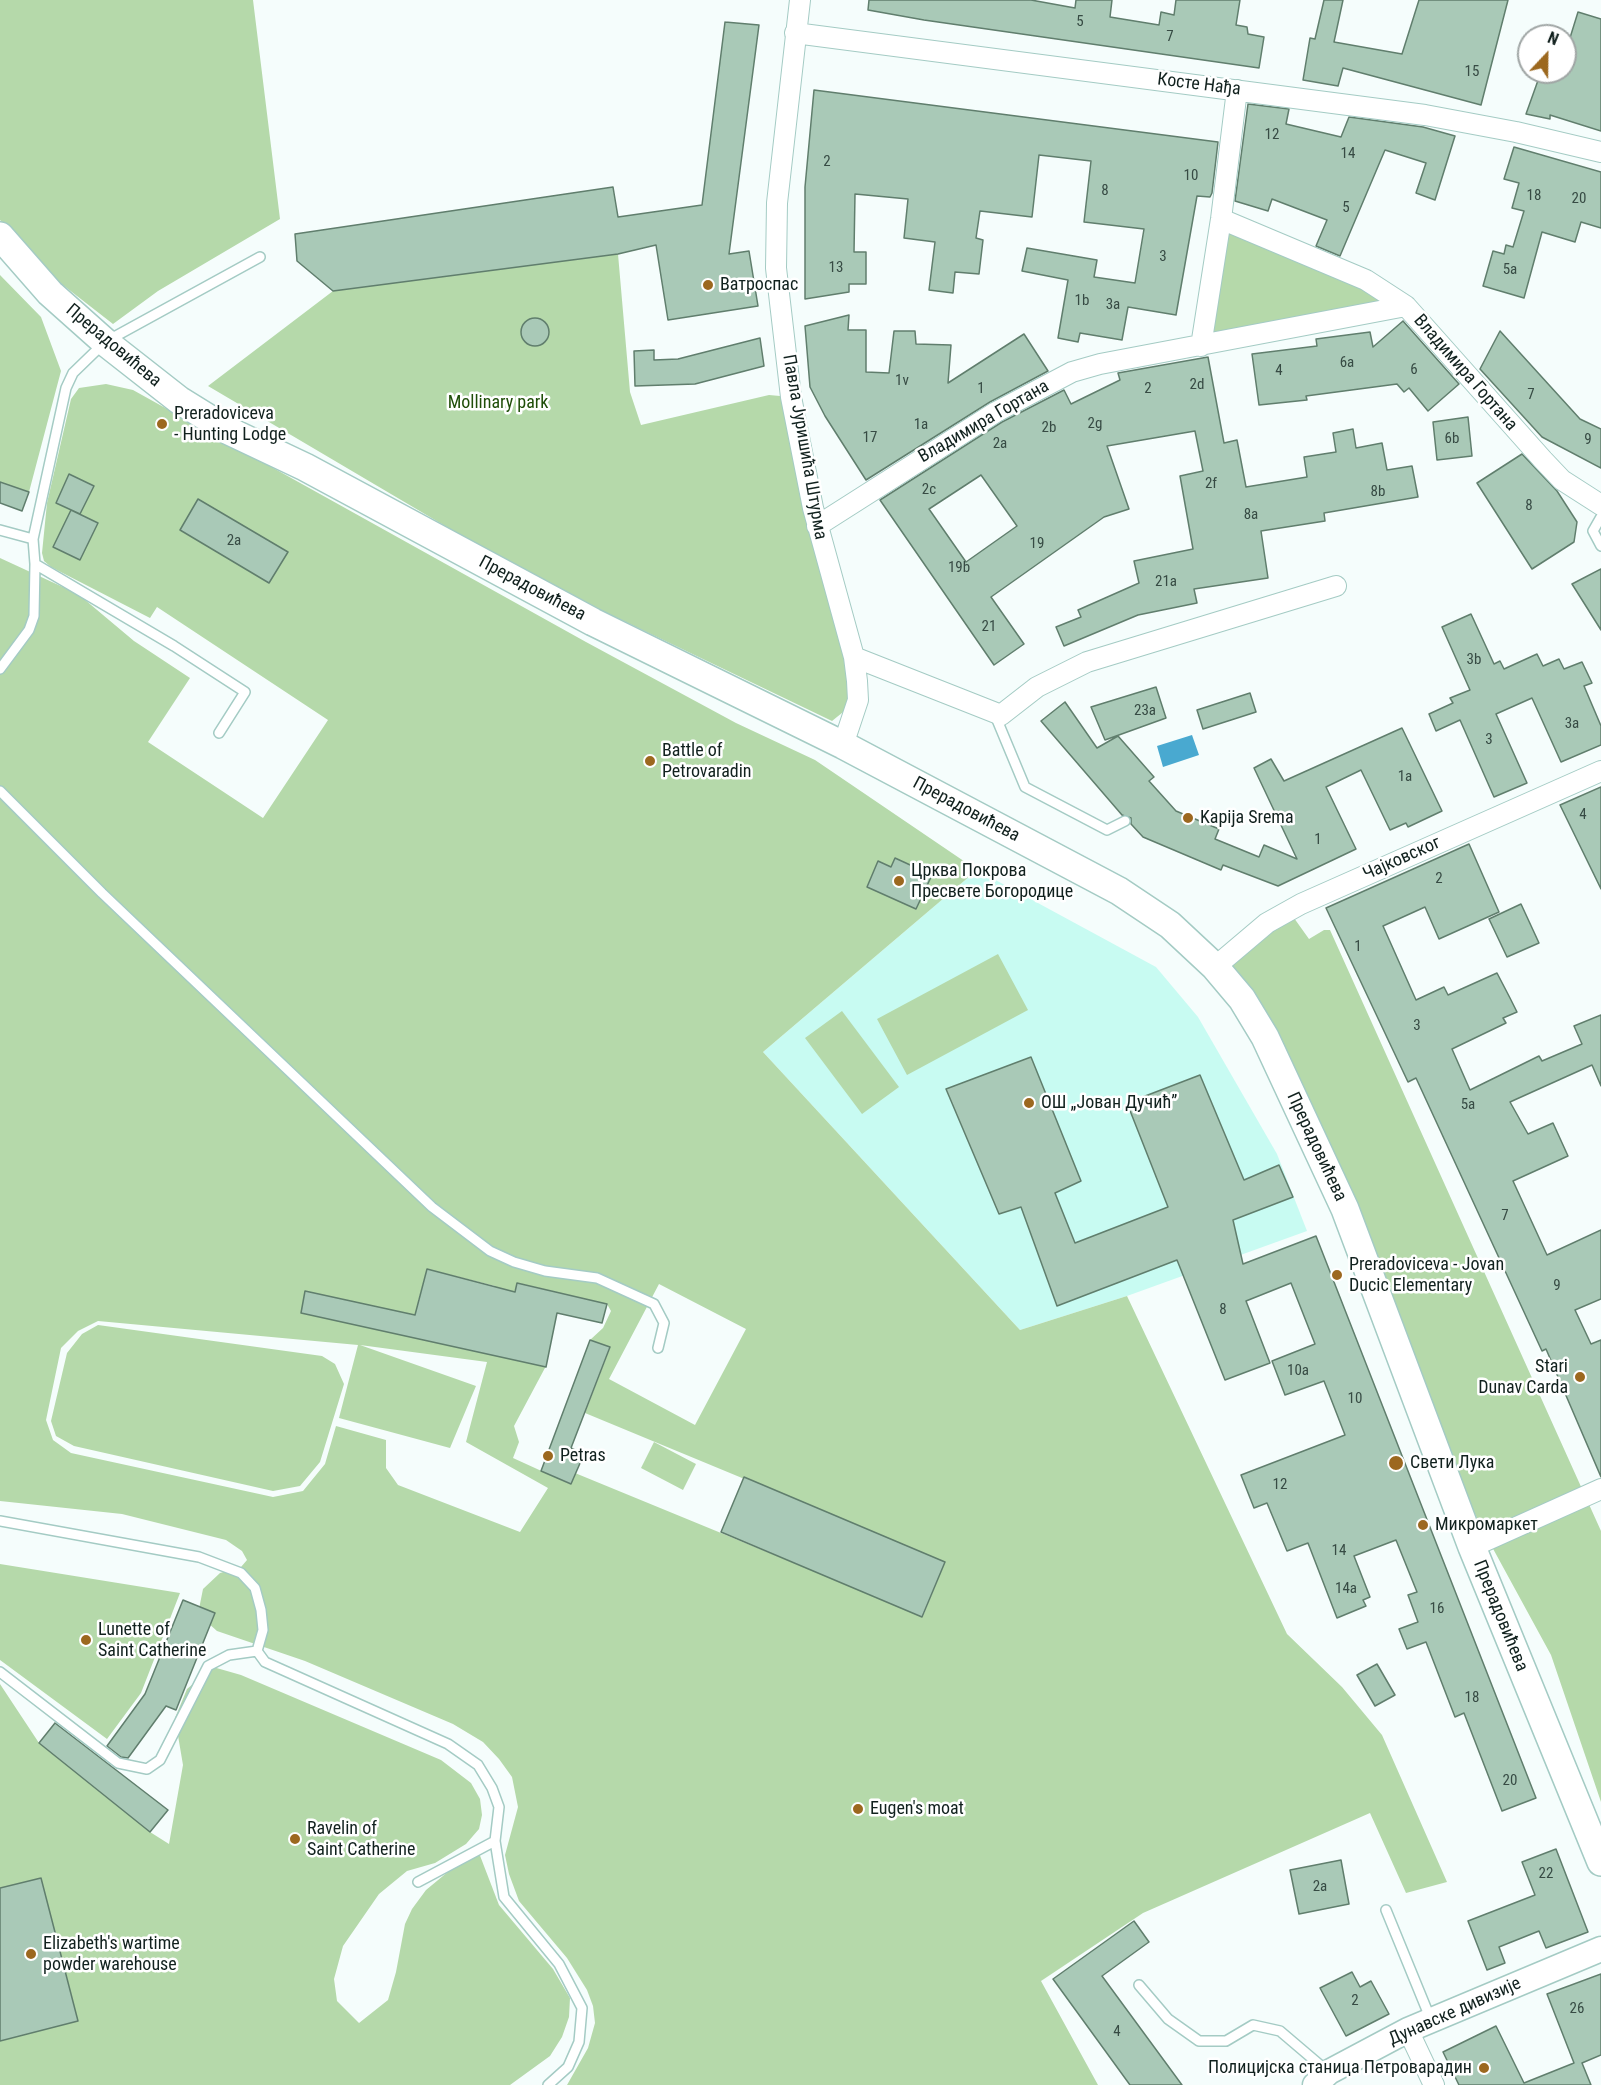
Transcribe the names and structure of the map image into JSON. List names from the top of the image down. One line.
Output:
{"streets":{"main road":["Прерадовићева"],"street":["Косте Нађа","Владимира Гортана","Павла Јуришића Штурма","Чајковског","Дунавске дивизије"]},"crossings":[["Косте Нађа","Павла Јуришића Штурма"],["Прерадовићева","Павла Јуришића Штурма"],["Прерадовићева","Чајковског"],["Владимира Гортана","Павла Јуришића Штурма"]],"parks":["Mollinary park"],"places":["Ватроспас","Preradoviceva - Hunting Lodge","Battle of Petrovaradin","Kapija Srema","Црква Покрова Пресвете Богородице","ОШ „Јован Дучић”","Preradoviceva - Jovan Ducic Elementary","Stari Dunav Carda","Petras","Свети Лука","Микромаркет","Lunette of Saint Catherine","Eugen's moat","Ravelin of Saint Catherine","Elizabeth's wartime powder warehouse","Полицијска станица Петроварадин"],"house_numbers":["5","7","15","12","14","2","10","8","18","20","5","3","13","5a","1b","3a","6a","6","4","1v","2d","1","2","7","2g","1a","2b","17","6b","9","2a","2f","2c","8b","8","8a","2a","19","19b","21a","21","3b","23a","3a","3","1a","4","1","2","1","3","5a","7","9","8","10a","10","12","14","14a","16","18","20","22","2a","2","26","4"],"north":"top"}
